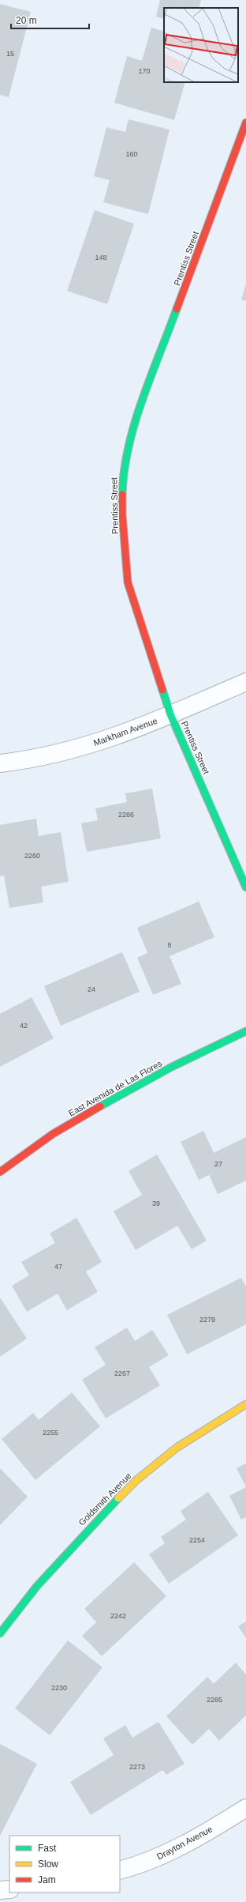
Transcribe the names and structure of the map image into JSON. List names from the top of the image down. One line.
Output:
{"streets":{"street":["Prentiss Street","Markham Avenue","East Avenida de Las Flores","Goldsmith Avenue","Drayton Avenue"]},"crossings":[["Prentiss Street","Markham Avenue"]],"house_numbers":["15","170","160","148","2286","2260","8","24","42","27","39","47","2279","2267","2255","2254","2242","2230","2285","2273"],"legend":["Fast","Slow","Jam"],"scale_bar":"20 m"}
